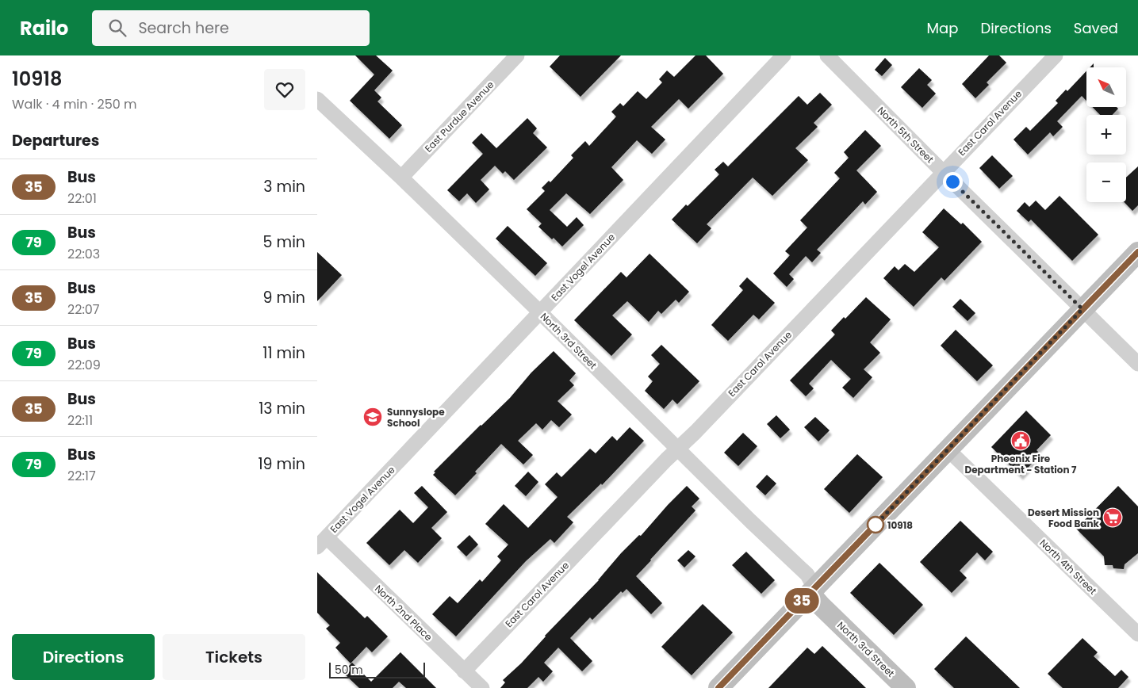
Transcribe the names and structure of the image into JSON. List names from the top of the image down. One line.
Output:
{"streets":{"street":["East Purdue Avenue","East Carol Avenue","North 5th Street","East Vogel Avenue","North 3rd Street","North 4th Street","North 2nd Place"]},"crossings":[["East Purdue Avenue","North 3rd Street"],["East Carol Avenue","North 5th Street"],["East Carol Avenue","North 3rd Street"],["East Carol Avenue","North 2nd Place"],["East Vogel Avenue","North 3rd Street"],["East Vogel Avenue","North 2nd Place"]],"places":{"school or university":["Sunnyslope School"],"public building":["Phoenix Fire Department - Station 7"],"supermarket":["Desert Mission Food Bank"],"other":["10918"]},"lines":["bus line 35"],"scale_bar":"50 m","north":"top left","page":{"header":"Railo","search":"Search here","nav":["Map","Directions","Saved"],"heading":[["10918","Walk · 4 min · 250 m"],"Departures"],"on_map":"35","map_buttons":["+","−"],"list":[{"mark":"35","name":"Bus","note":"22:01","value":"3 min"},{"mark":"79","name":"Bus","note":"22:03","value":"5 min"},{"mark":"35","name":"Bus","note":"22:07","value":"9 min"},{"mark":"79","name":"Bus","note":"22:09","value":"11 min"},{"mark":"35","name":"Bus","note":"22:11","value":"13 min"},{"mark":"79","name":"Bus","note":"22:17","value":"19 min"}],"buttons":["Directions","Tickets"],"scale":"50 m"}}
